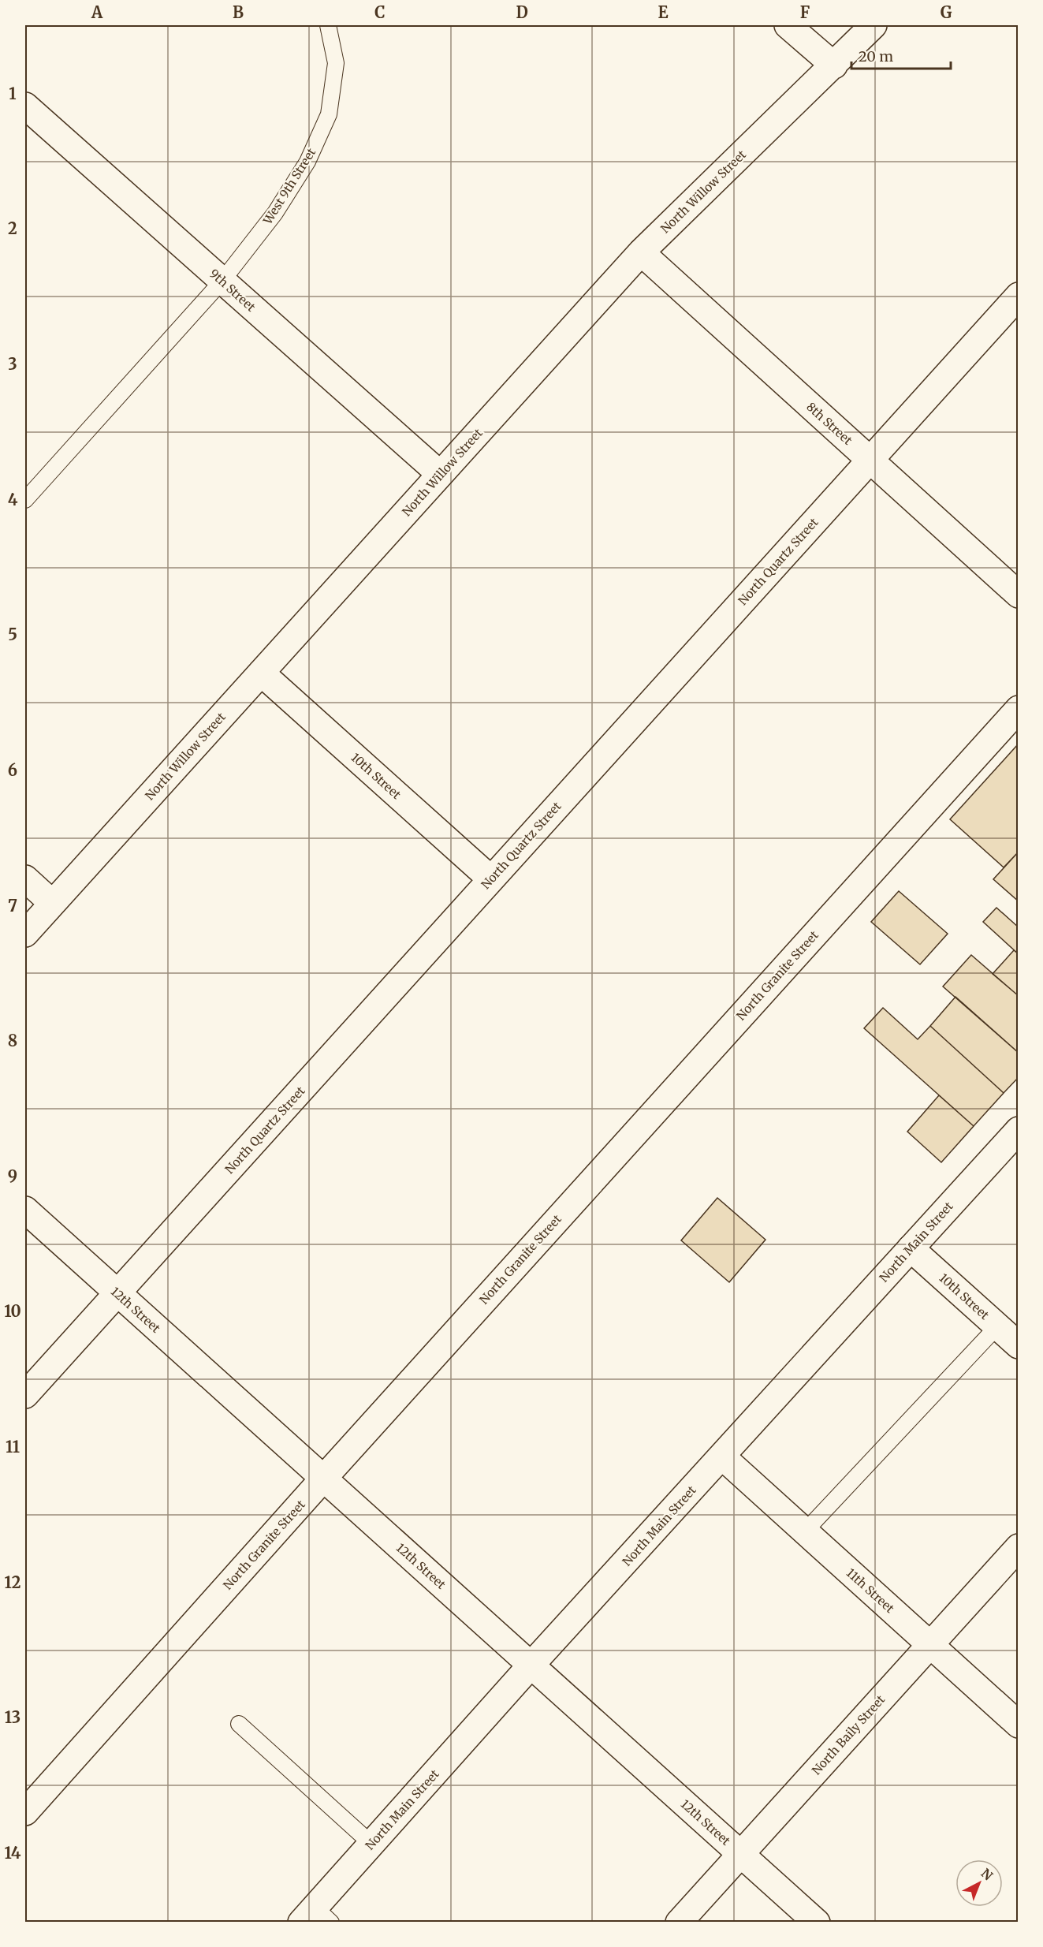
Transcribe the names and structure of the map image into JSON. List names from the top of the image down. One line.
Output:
{"streets":{"street":["North Willow Street","9th Street","8th Street","North Quartz Street","10th Street","North Granite Street","North Main Street","12th Street","11th Street","North Baily Street"],"lane":["West 9th Street"]},"crossings":[["West 9th Street","9th Street"],["North Willow Street","9th Street"],["North Willow Street","8th Street"],["North Willow Street","10th Street"],["8th Street","North Quartz Street"],["North Quartz Street","10th Street"],["North Quartz Street","12th Street"],["10th Street","North Main Street"],["North Granite Street","12th Street"],["North Main Street","12th Street"],["North Main Street","11th Street"],["12th Street","North Baily Street"],["11th Street","North Baily Street"]],"scale_bar":"20 m","north":"top right","grid":{"columns":["A","B","C","D","E","F","G"],"rows":["1","2","3","4","5","6","7","8","9","10","11","12","13","14"]}}
